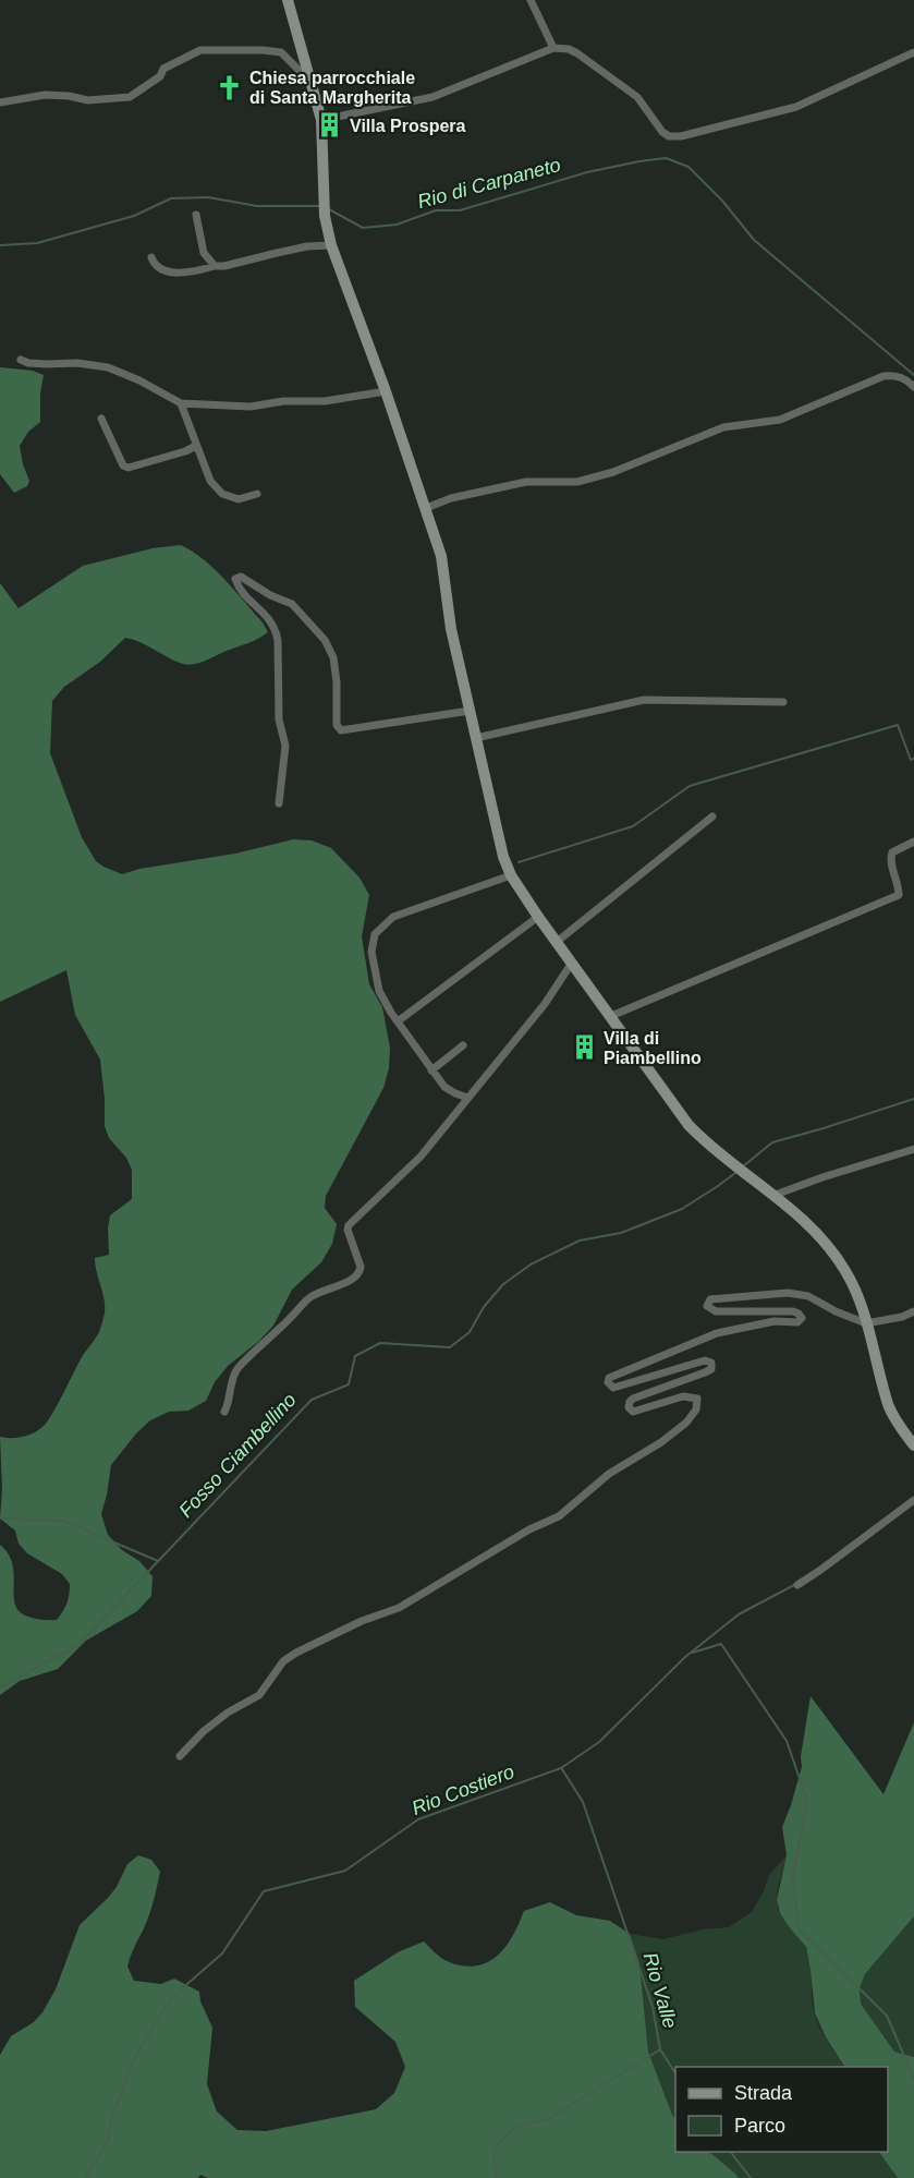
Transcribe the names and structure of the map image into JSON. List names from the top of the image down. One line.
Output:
{"water":["Rio di Carpaneto","Fosso Ciambellino","Rio Costiero","Rio Valle"],"places":{"church":["Chiesa parrocchiale di Santa Margherita"],"building":["Villa Prospera","Villa di Piambellino"]},"legend":["Strada","Parco"]}
